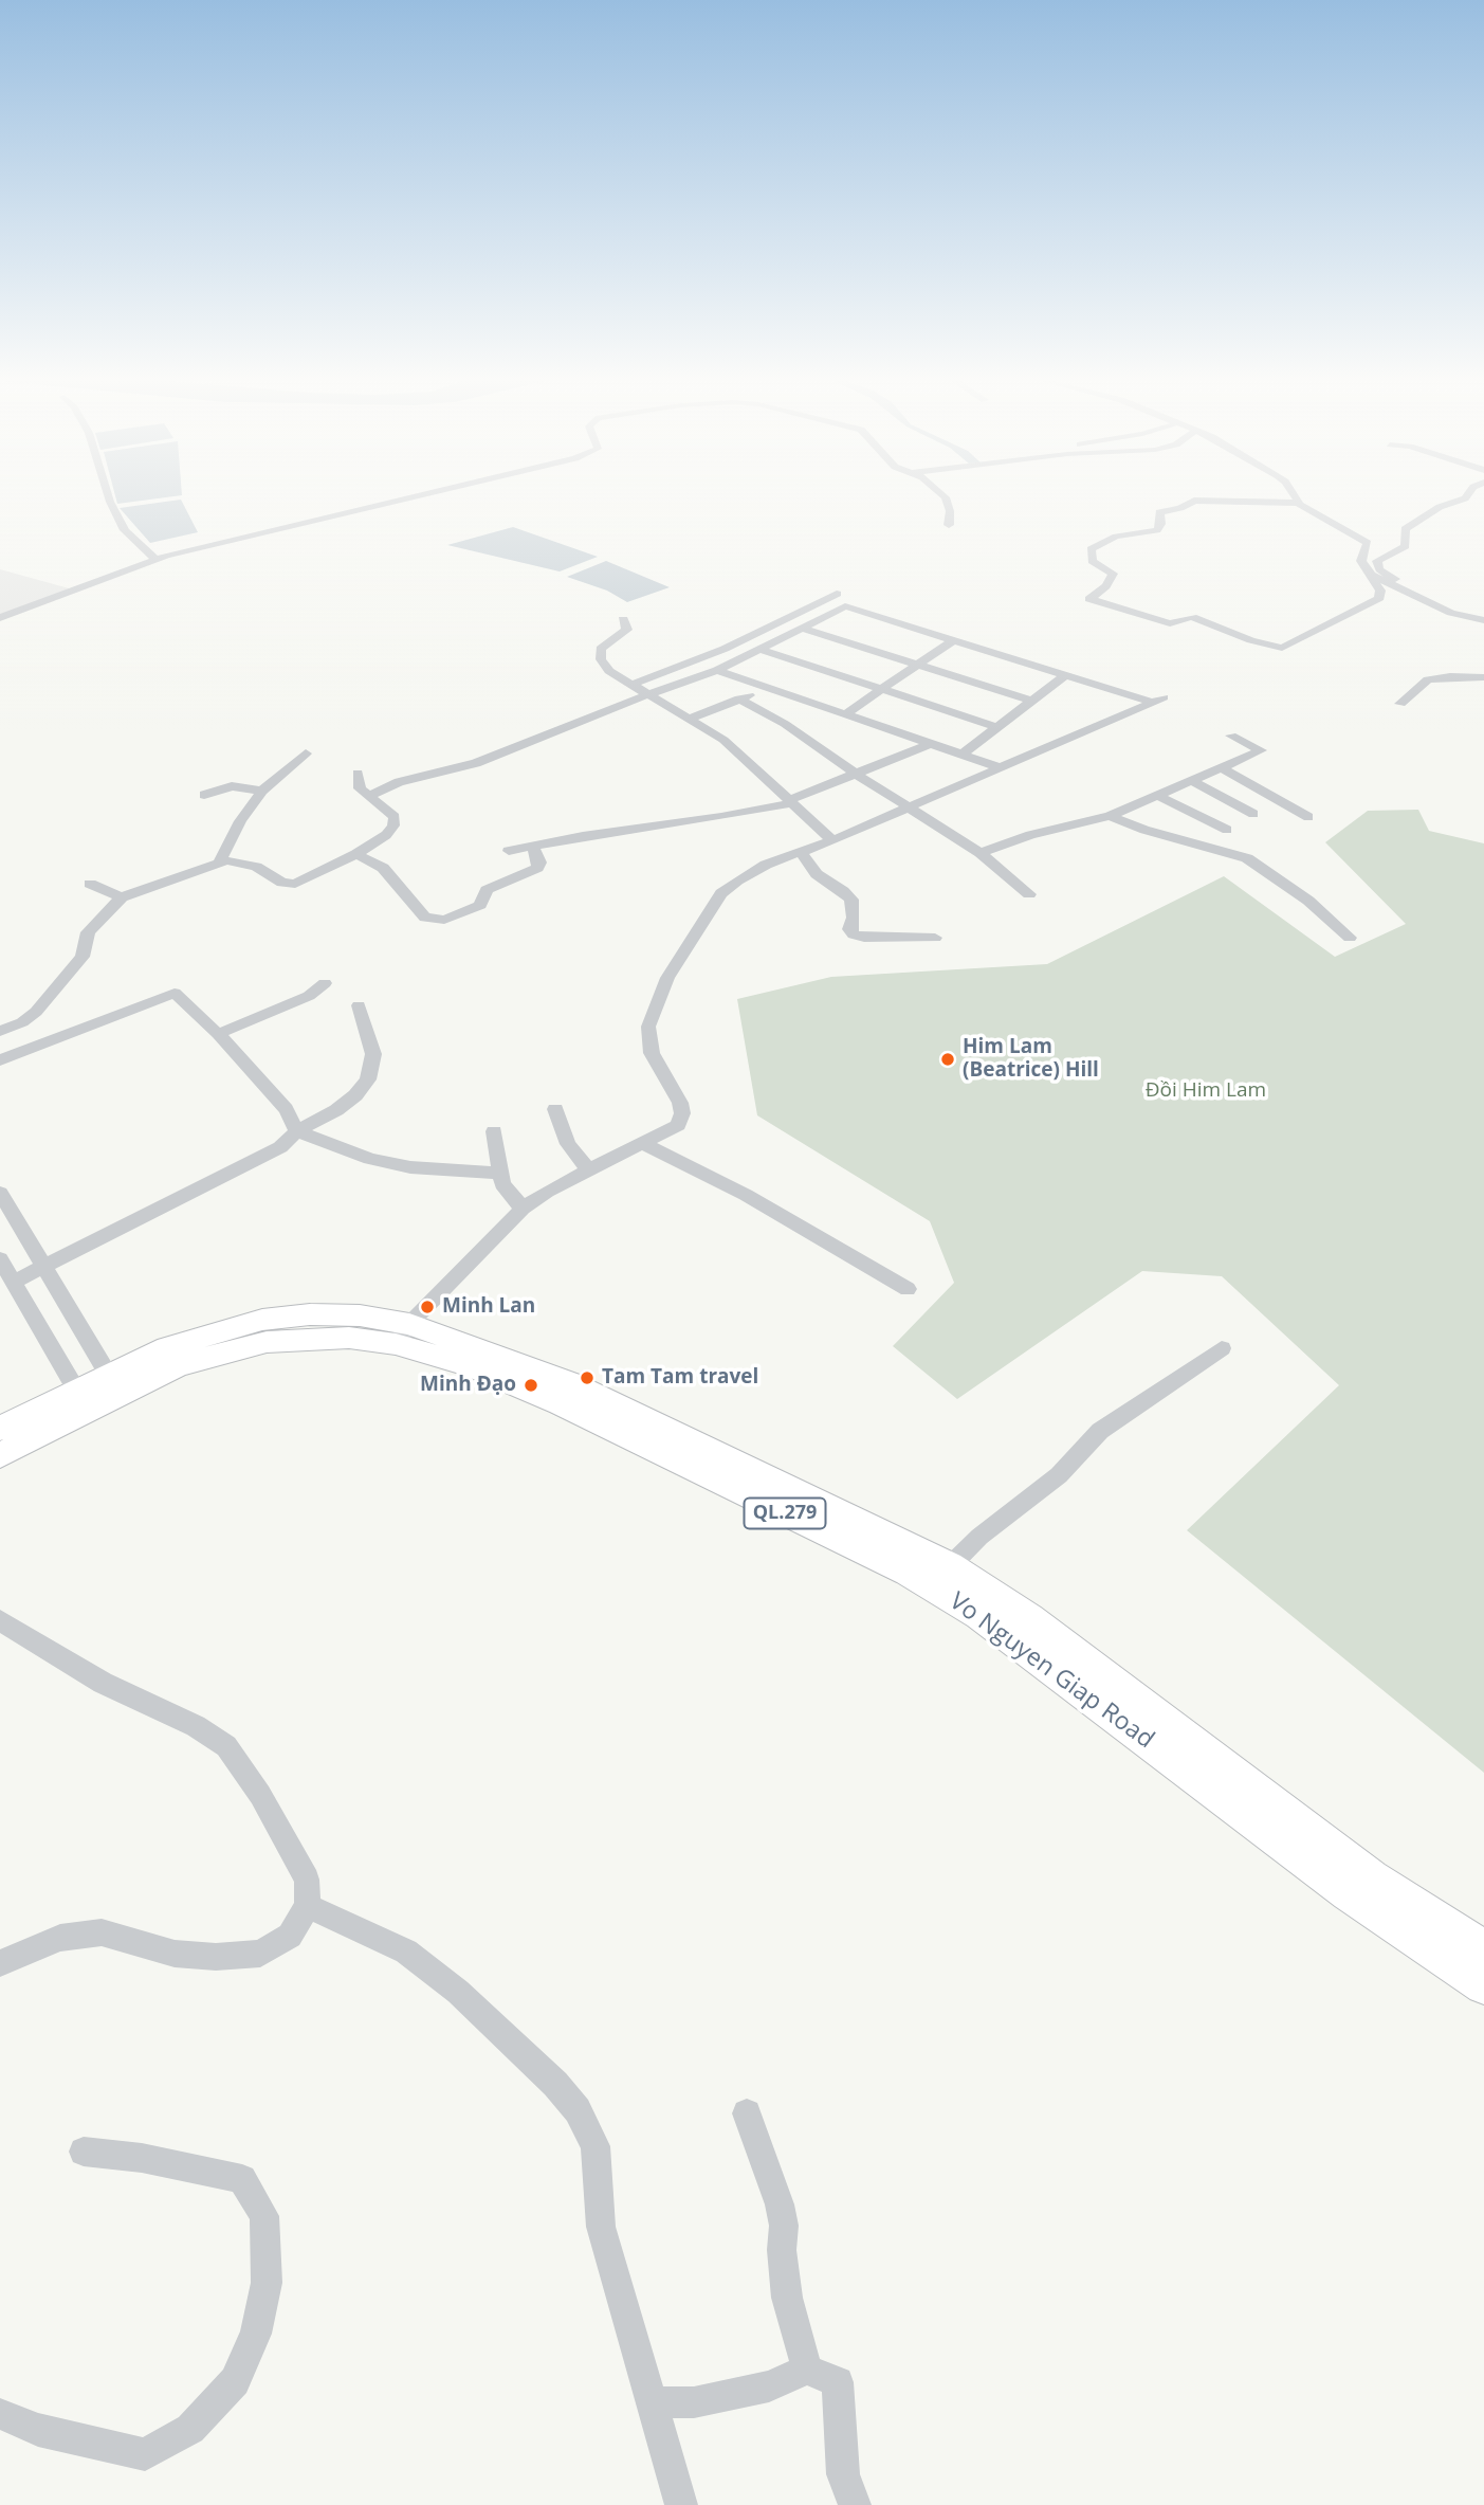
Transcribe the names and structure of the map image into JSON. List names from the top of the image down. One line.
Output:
{"streets":{"highway":["QL.279","Vo Nguyen Giap Road"]},"parks":["Đồi Him Lam"],"places":["Him Lam (Beatrice) Hill","Minh Lan","Tam Tam travel","Minh Đạo"]}
